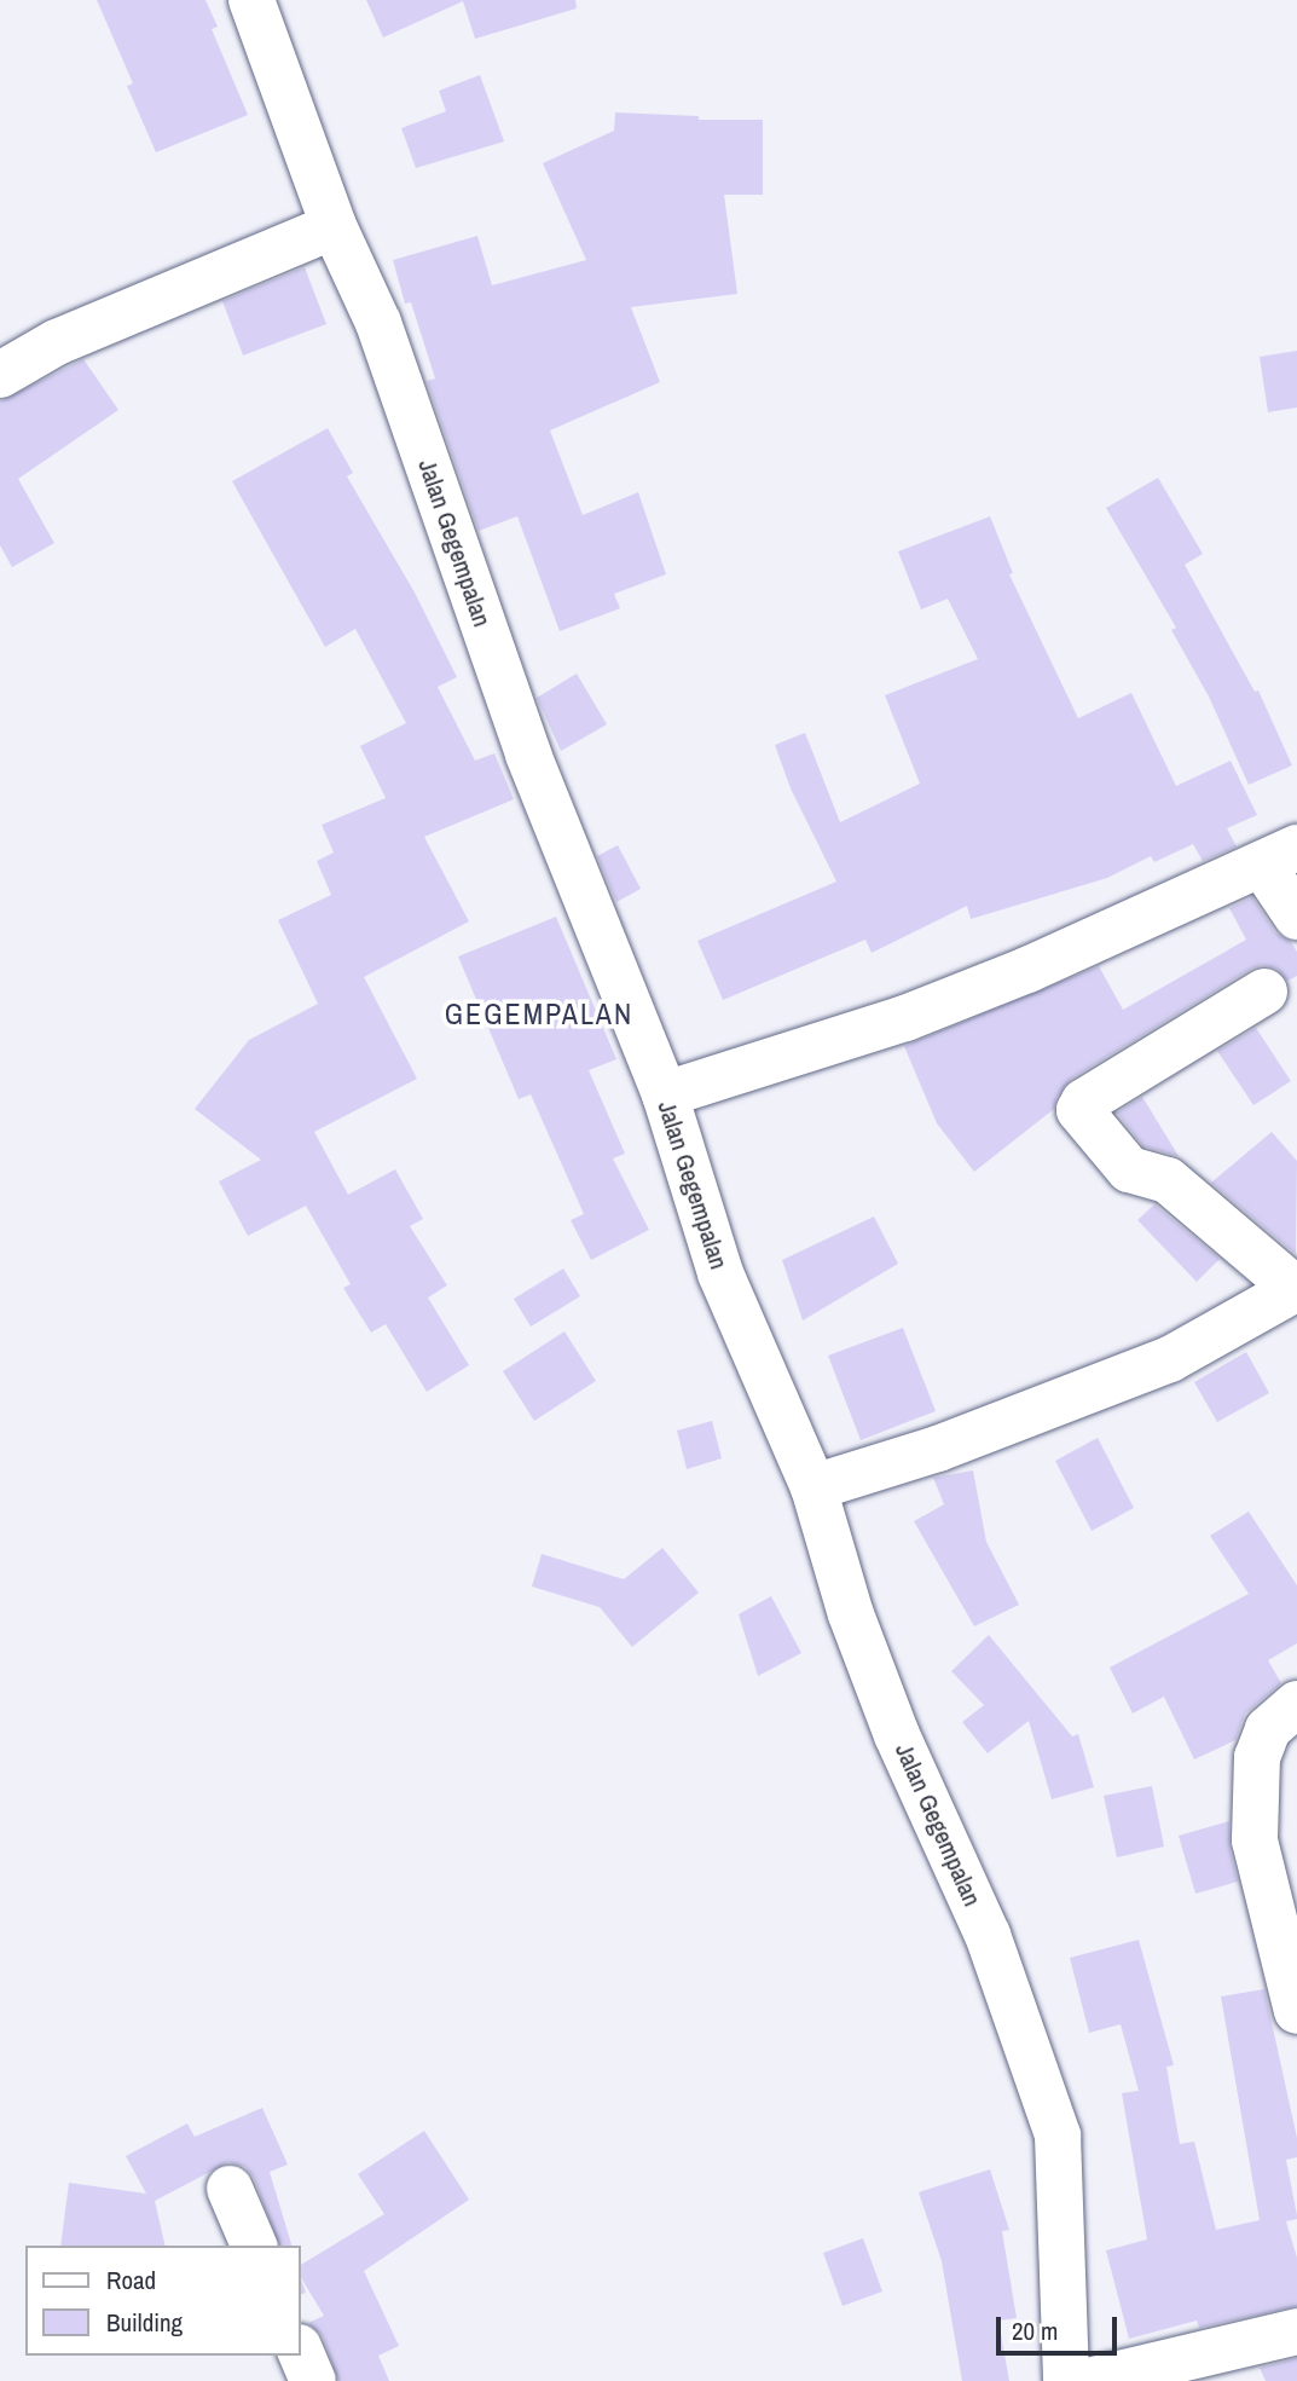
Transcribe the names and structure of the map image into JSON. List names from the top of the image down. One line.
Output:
{"streets":{"street":["Jalan Gegempalan"]},"districts":["GEGEMPALAN"],"legend":["Road","Building"],"scale_bar":"20 m"}
